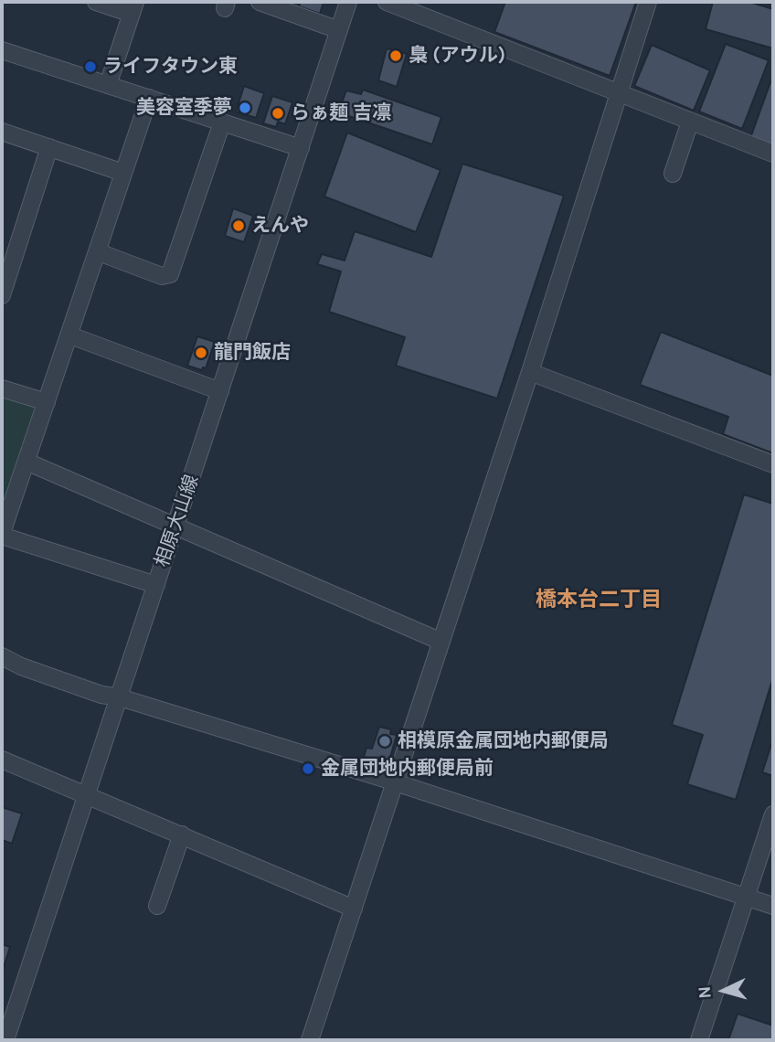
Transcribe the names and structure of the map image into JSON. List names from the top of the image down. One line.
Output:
{"streets":{"street":["相原大山線"]},"districts":["橋本台二丁目"],"places":["梟 (アウル)","ライフタウン東","美容室季夢","らぁ麺 吉凛","えんや","龍門飯店","相模原金属団地内郵便局","金属団地内郵便局前"],"north":"left"}
